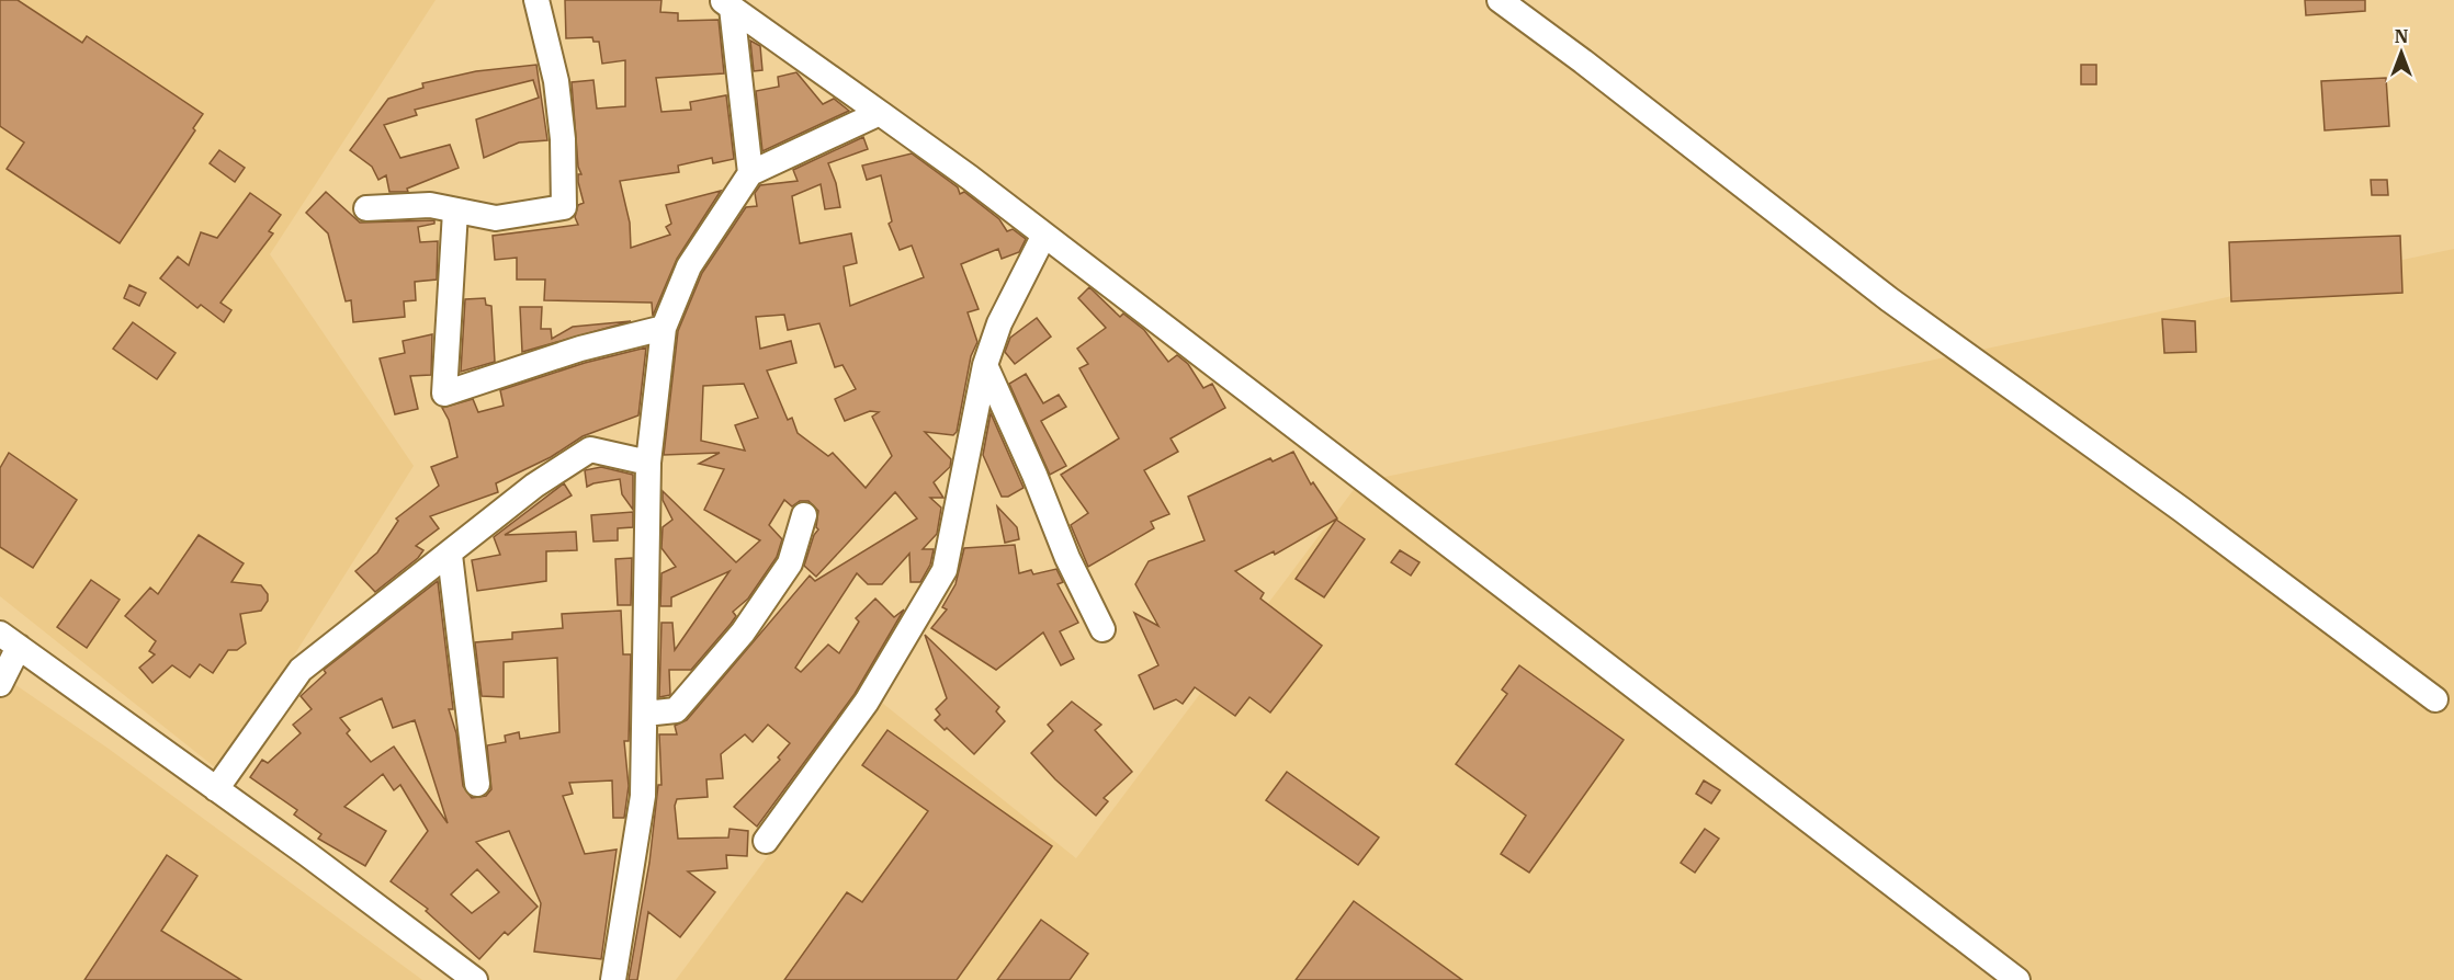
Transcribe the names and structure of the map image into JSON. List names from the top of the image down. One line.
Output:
{"north":"top"}
